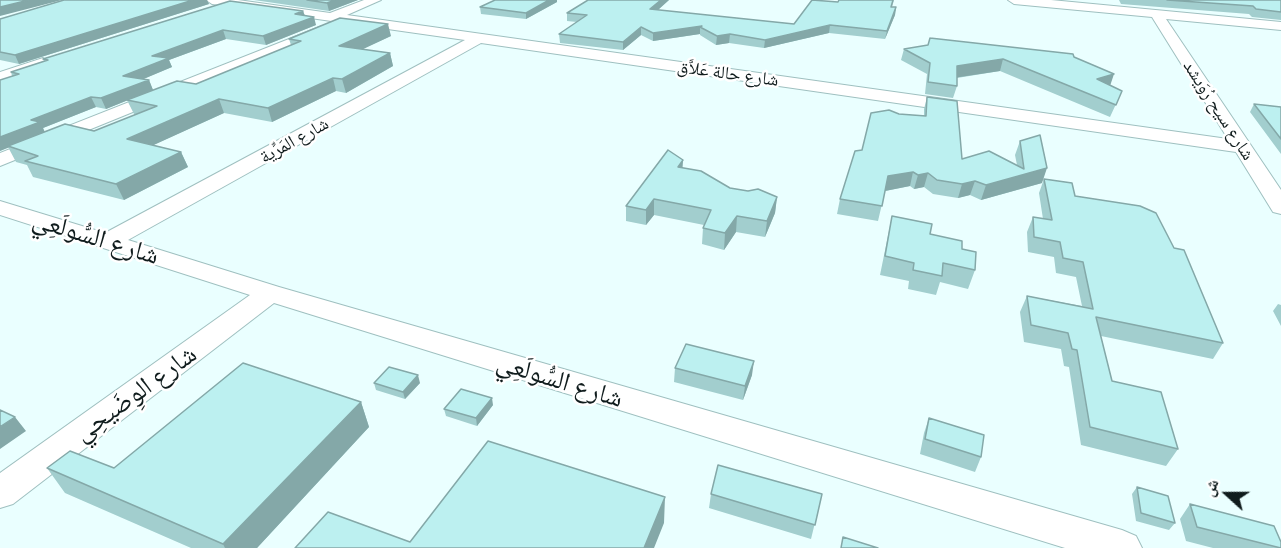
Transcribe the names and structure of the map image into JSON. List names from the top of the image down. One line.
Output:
{"streets":{"street":["شارع حالة عَلاَّق","شارع سيح رُوَيشد","شارع المَرِّية","شارع السُّولَعِي","شارع الوِضَيحِي"]},"crossings":[["شارع حالة عَلاَّق","شارع سيح رُوَيشد"],["شارع حالة عَلاَّق","شارع المَرِّية"],["شارع المَرِّية","شارع السُّولَعِي"],["شارع السُّولَعِي","شارع الوِضَيحِي"]],"north":"left"}
